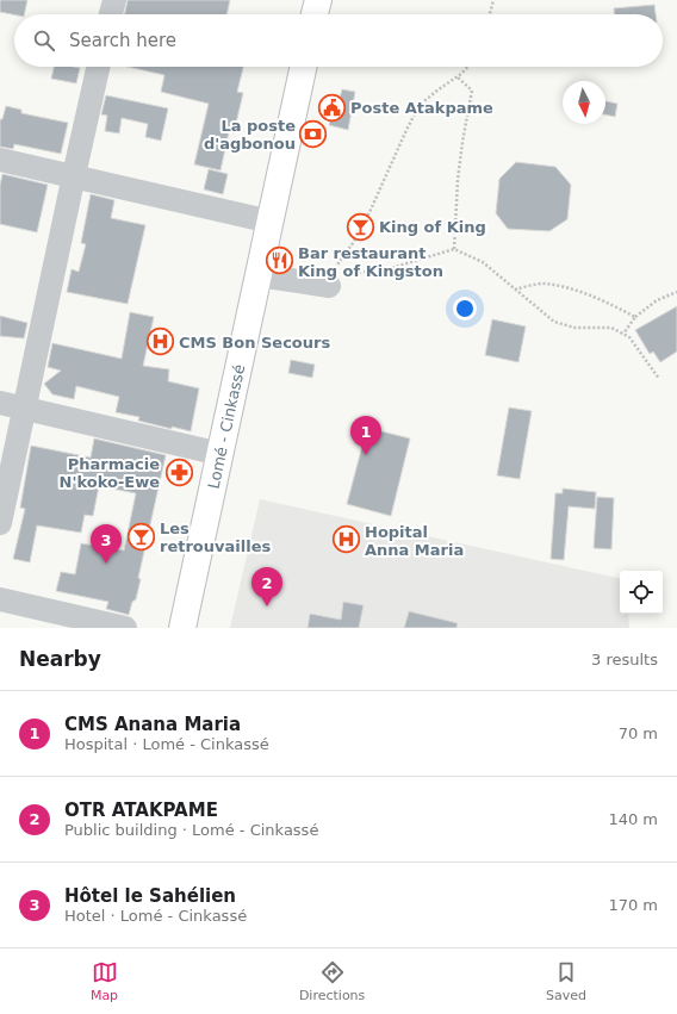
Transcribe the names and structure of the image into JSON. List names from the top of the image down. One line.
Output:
{"streets":{"highway":["Lomé - Cinkassé"]},"places":{"public building":["Poste Atakpame"],"bank":["La poste d'agbonou"],"bar":["King of King","Les retrouvailles"],"restaurant":["Bar restaurant King of Kingston"],"hospital":["CMS Bon Secours","Hopital Anna Maria"],"pharmacy":["Pharmacie N'koko-Ewe"]},"north":"bottom","page":{"search":"Search here","pins":["1","3","2"],"heading":["Nearby","3 results"],"list":[{"mark":"1","name":"CMS Anana Maria","note":"Hospital · Lomé - Cinkassé","value":"70 m"},{"mark":"2","name":"OTR ATAKPAME","note":"Public building · Lomé - Cinkassé","value":"140 m"},{"mark":"3","name":"Hôtel le Sahélien","note":"Hotel · Lomé - Cinkassé","value":"170 m"}],"nav":["Map","Directions","Saved"]}}
